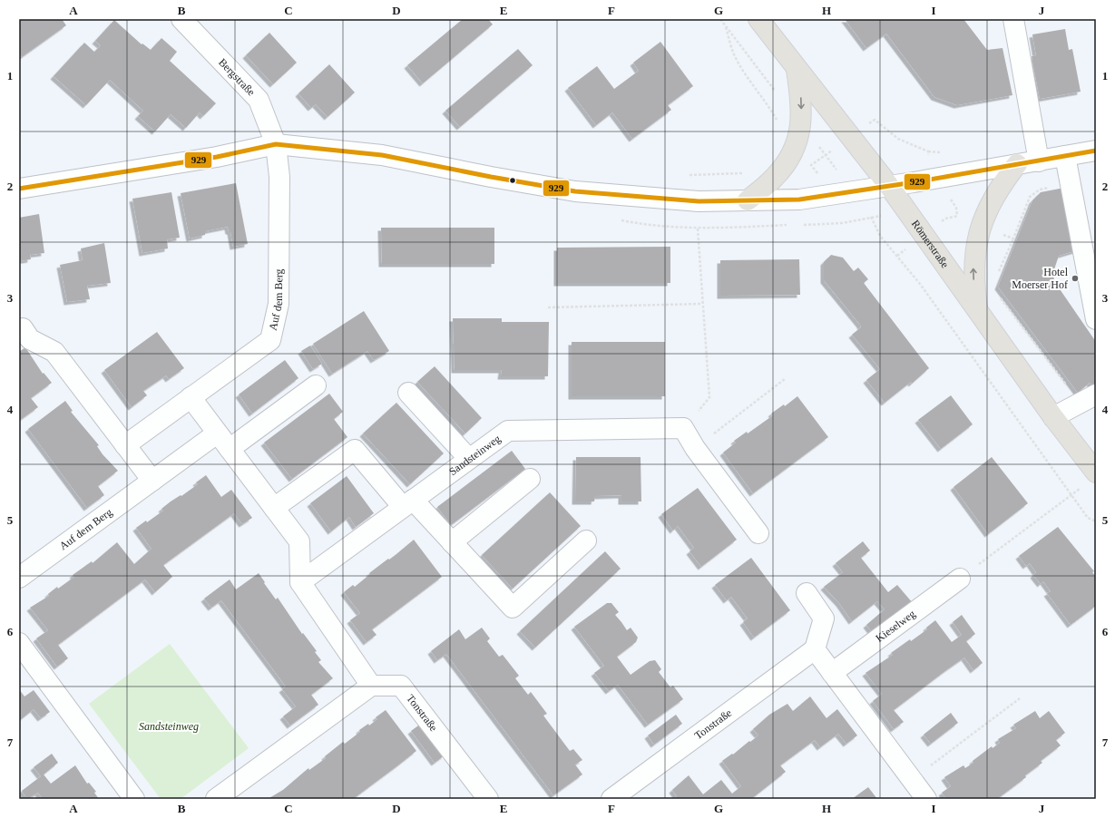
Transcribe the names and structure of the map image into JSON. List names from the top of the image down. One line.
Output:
{"streets":{"main road":["Römerstraße"],"street":["Bergstraße","Auf dem Berg","Sandsteinweg","Kieselweg","Tonstraße"]},"crossings":[["Bergstraße","Auf dem Berg"]],"parks":["Sandsteinweg"],"places":["Hotel Moerser Hof"],"lines":["transit line 929"],"grid":{"columns":["A","B","C","D","E","F","G","H","I","J"],"rows":["1","2","3","4","5","6","7"]}}
